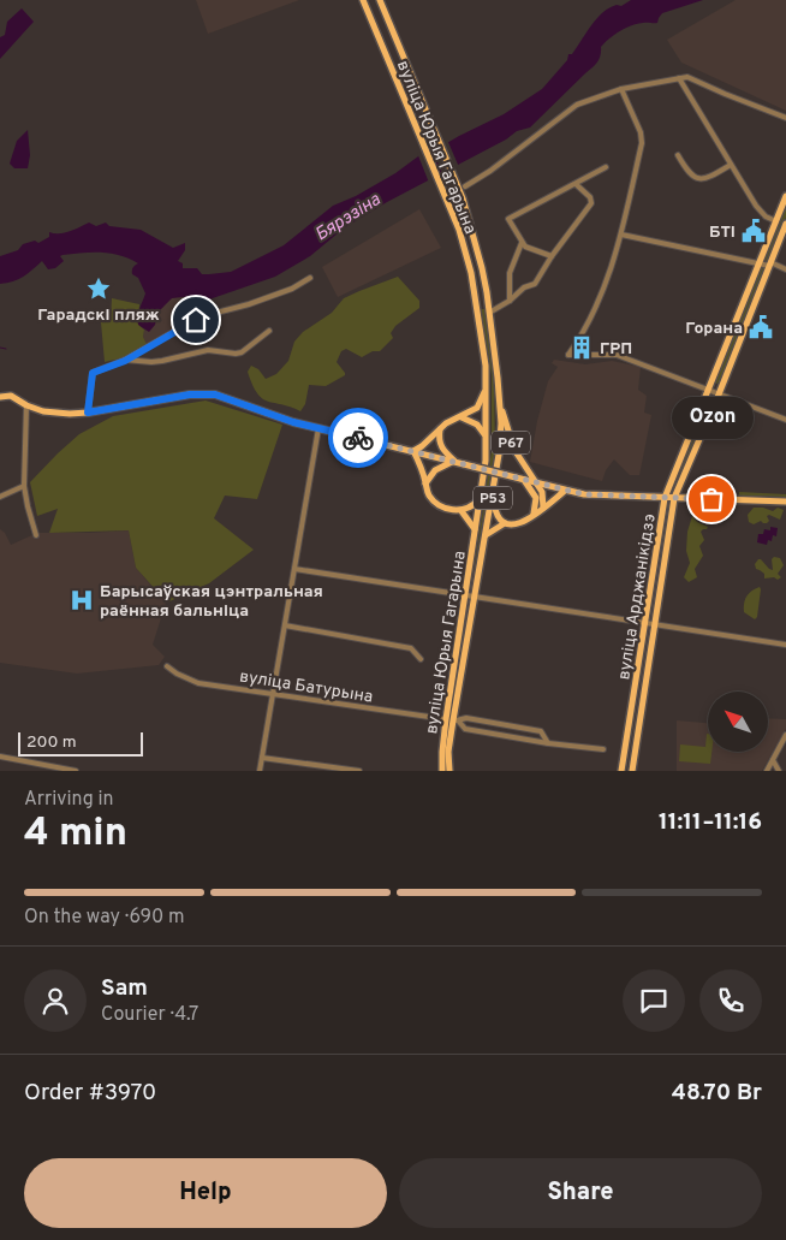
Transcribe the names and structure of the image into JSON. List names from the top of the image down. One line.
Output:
{"streets":{"main road":["вуліца Юрыя Гагарына","Р67","Р53","вуліца Арджанікідзэ"],"street":["вуліца Батурына"]},"crossings":[["вуліца Юрыя Гагарына","Р67"],["вуліца Юрыя Гагарына","вуліца Батурына"],["Р67","вуліца Арджанікідзэ"]],"water":["Бярэзіна"],"places":{"public building":["БТІ","Горана"],"place":["Гарадскі пляж"],"building":["ГРП"],"other":["Ozon"],"hospital":["Барысаўская цэнтральная раённая бальніца"]},"scale_bar":"200 m","north":"top left","page":{"bubble":"Ozon","scale":"200 m","heading":["4 min","Arriving in","11:11–11:16"],"panel":["Sam","Courier · 4.7","Order #3970","48.70 Br"],"bar":"On the way · 690 m","buttons":["Help","Share"]}}
